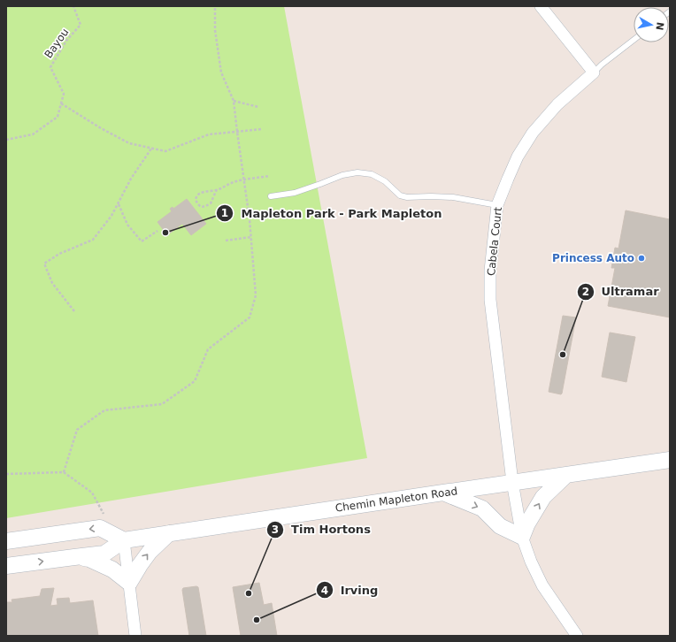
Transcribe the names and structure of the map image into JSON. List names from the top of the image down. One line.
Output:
{"streets":{"main road":["Chemin Mapleton Road"],"street":["Cabela Court"],"path":["Bayou"]},"crossings":[["Cabela Court","Chemin Mapleton Road"]],"places":["Mapleton Park - Park Mapleton","Princess Auto","Ultramar","Tim Hortons","Irving"],"north":"right"}
